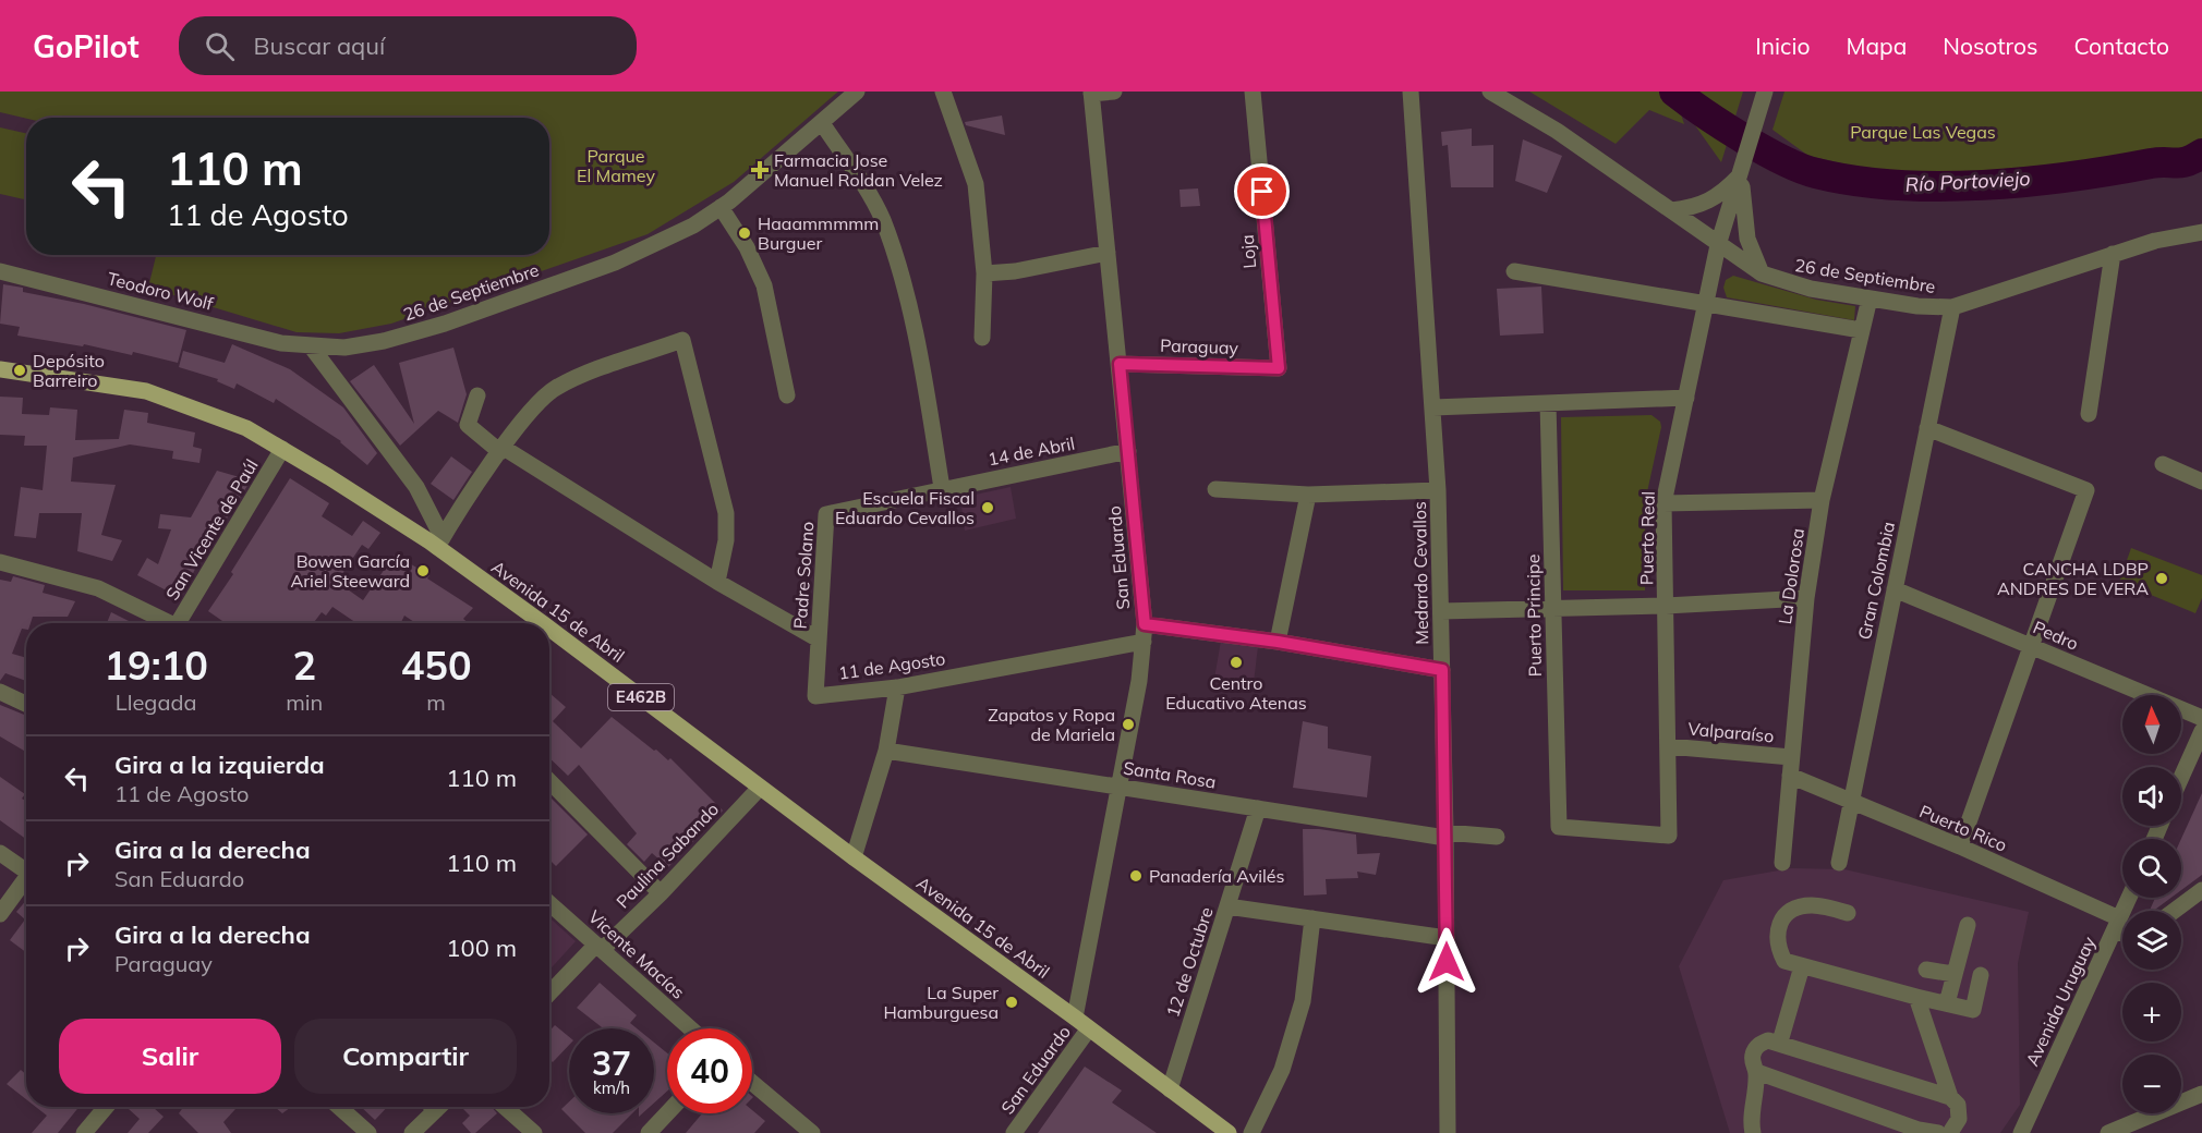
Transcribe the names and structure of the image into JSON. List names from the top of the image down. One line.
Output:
{"streets":{"main road":["Avenida 15 de Abril","E462B"],"street":["Loja","26 de Septiembre","Teodoro Wolf","Paraguay","14 de Abril","San Vicente de Paúl","Puerto Real","San Eduardo","Medardo Cevallos","Padre Solano","La Dolorosa","Gran Colombia","Puerto Principe","Pedro","11 de Agosto","Valparaíso","Santa Rosa","Puerto Rico","Paulina Sabando","Vicente Macías","12 de Octubre","Avenida Uruguay"]},"crossings":[["Loja","Paraguay"],["26 de Septiembre","Teodoro Wolf"],["26 de Septiembre","Puerto Real"],["26 de Septiembre","La Dolorosa"],["26 de Septiembre","Gran Colombia"],["Paraguay","San Eduardo"],["14 de Abril","San Eduardo"],["14 de Abril","Padre Solano"],["San Vicente de Paúl","Avenida 15 de Abril"],["Puerto Real","Puerto Principe"],["Puerto Real","Valparaíso"],["San Eduardo","Avenida 15 de Abril"],["San Eduardo","11 de Agosto"],["San Eduardo","Santa Rosa"],["Medardo Cevallos","11 de Agosto"],["Medardo Cevallos","Santa Rosa"],["Padre Solano","11 de Agosto"],["La Dolorosa","Valparaíso"],["La Dolorosa","Puerto Rico"],["Gran Colombia","Pedro"],["Gran Colombia","Puerto Rico"],["Avenida 15 de Abril","Paulina Sabando"],["Avenida 15 de Abril","12 de Octubre"],["Santa Rosa","12 de Octubre"],["Puerto Rico","Avenida Uruguay"],["Paulina Sabando","Vicente Macías"]],"water":["Río Portoviejo"],"parks":["Parque Las Vegas","Parque El Mamey"],"places":{"health":["Farmacia Jose Manuel Roldan Velez"],"other":["Haaammmmm Burguer","Depósito Barreiro","Escuela Fiscal Eduardo Cevallos","Bowen García Ariel Steeward","CANCHA LDBP ANDRES DE VERA","Centro Educativo Atenas","Zapatos y Ropa de Mariela","Panadería Avilés","La Super Hamburguesa"]},"north":"top","page":{"header":"GoPilot","search":"Buscar aquí","nav":["Inicio","Mapa","Nosotros","Contacto"],"turn":["110 m","11 de Agosto"],"eta":["19:10","Llegada","2","min","450","m"],"map_buttons":["+","−"],"list":[{"name":"Gira a la izquierda","note":"11 de Agosto","value":"110 m"},{"name":"Gira a la derecha","note":"San Eduardo","value":"110 m"},{"name":"Gira a la derecha","note":"Paraguay","value":"100 m"}],"buttons":["Salir","Compartir"],"speed":"37 km/h","limit":"40"}}
